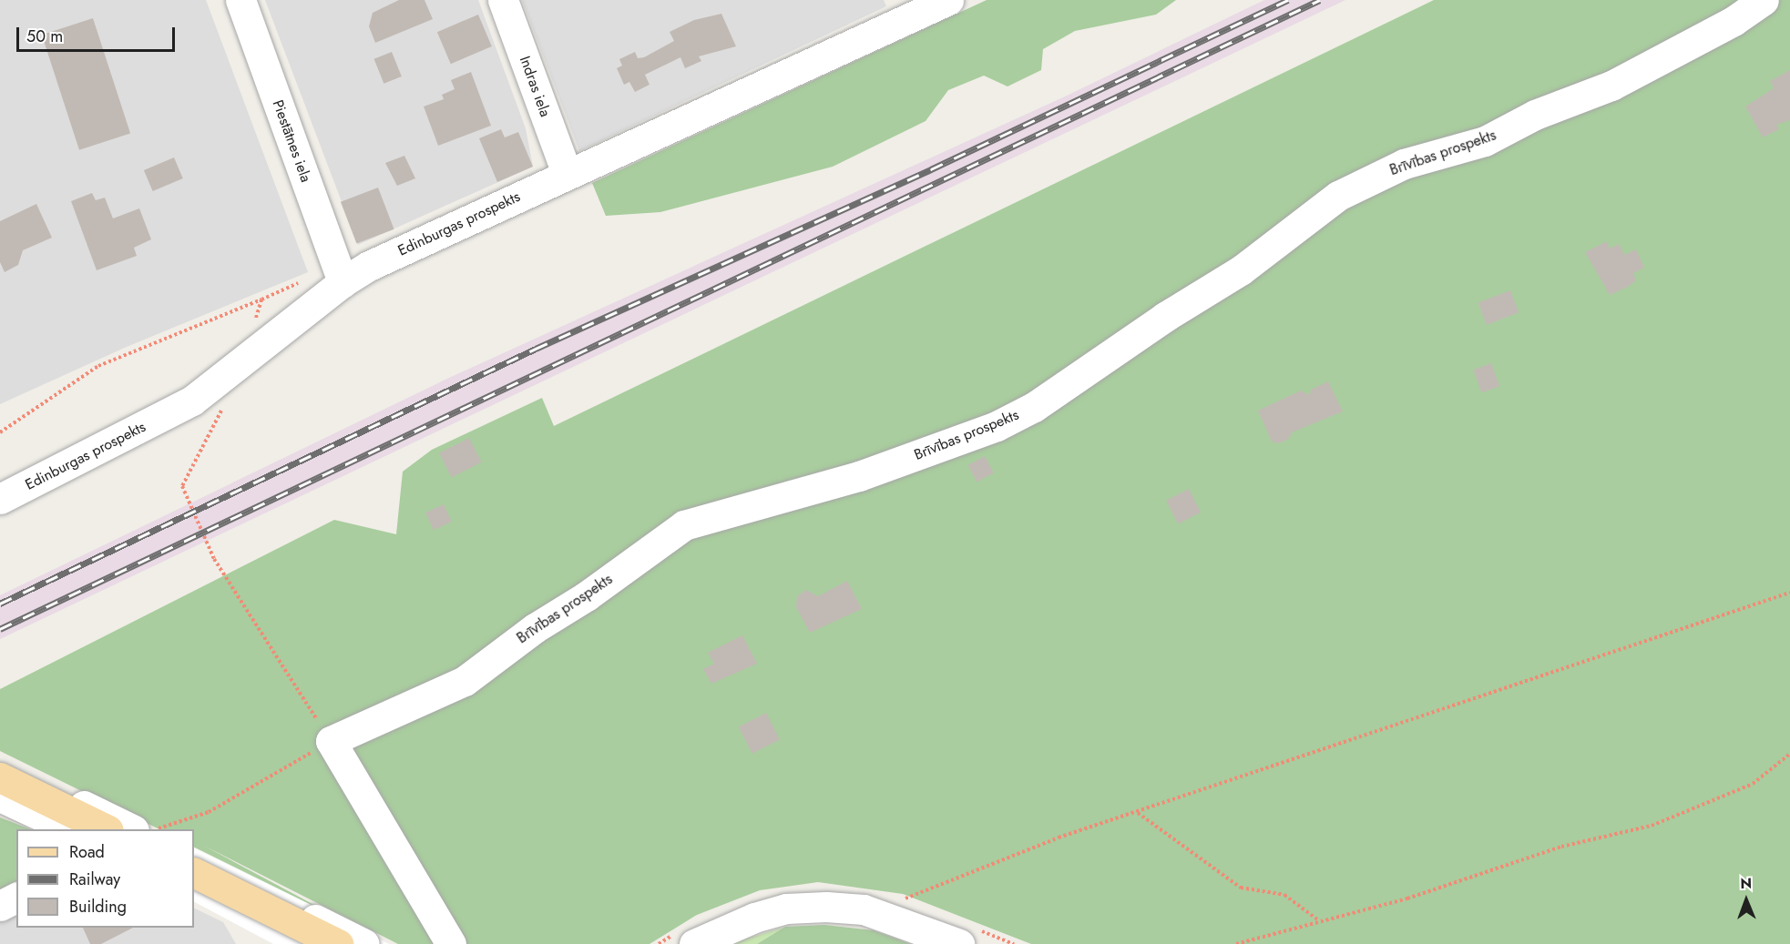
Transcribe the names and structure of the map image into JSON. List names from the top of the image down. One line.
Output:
{"streets":{"street":["Indras iela","Piestātnes iela","Brīvības prospekts","Edinburgas prospekts"]},"crossings":[["Indras iela","Edinburgas prospekts"],["Piestātnes iela","Edinburgas prospekts"]],"legend":["Road","Railway","Building"],"scale_bar":"50 m","north":"top"}
